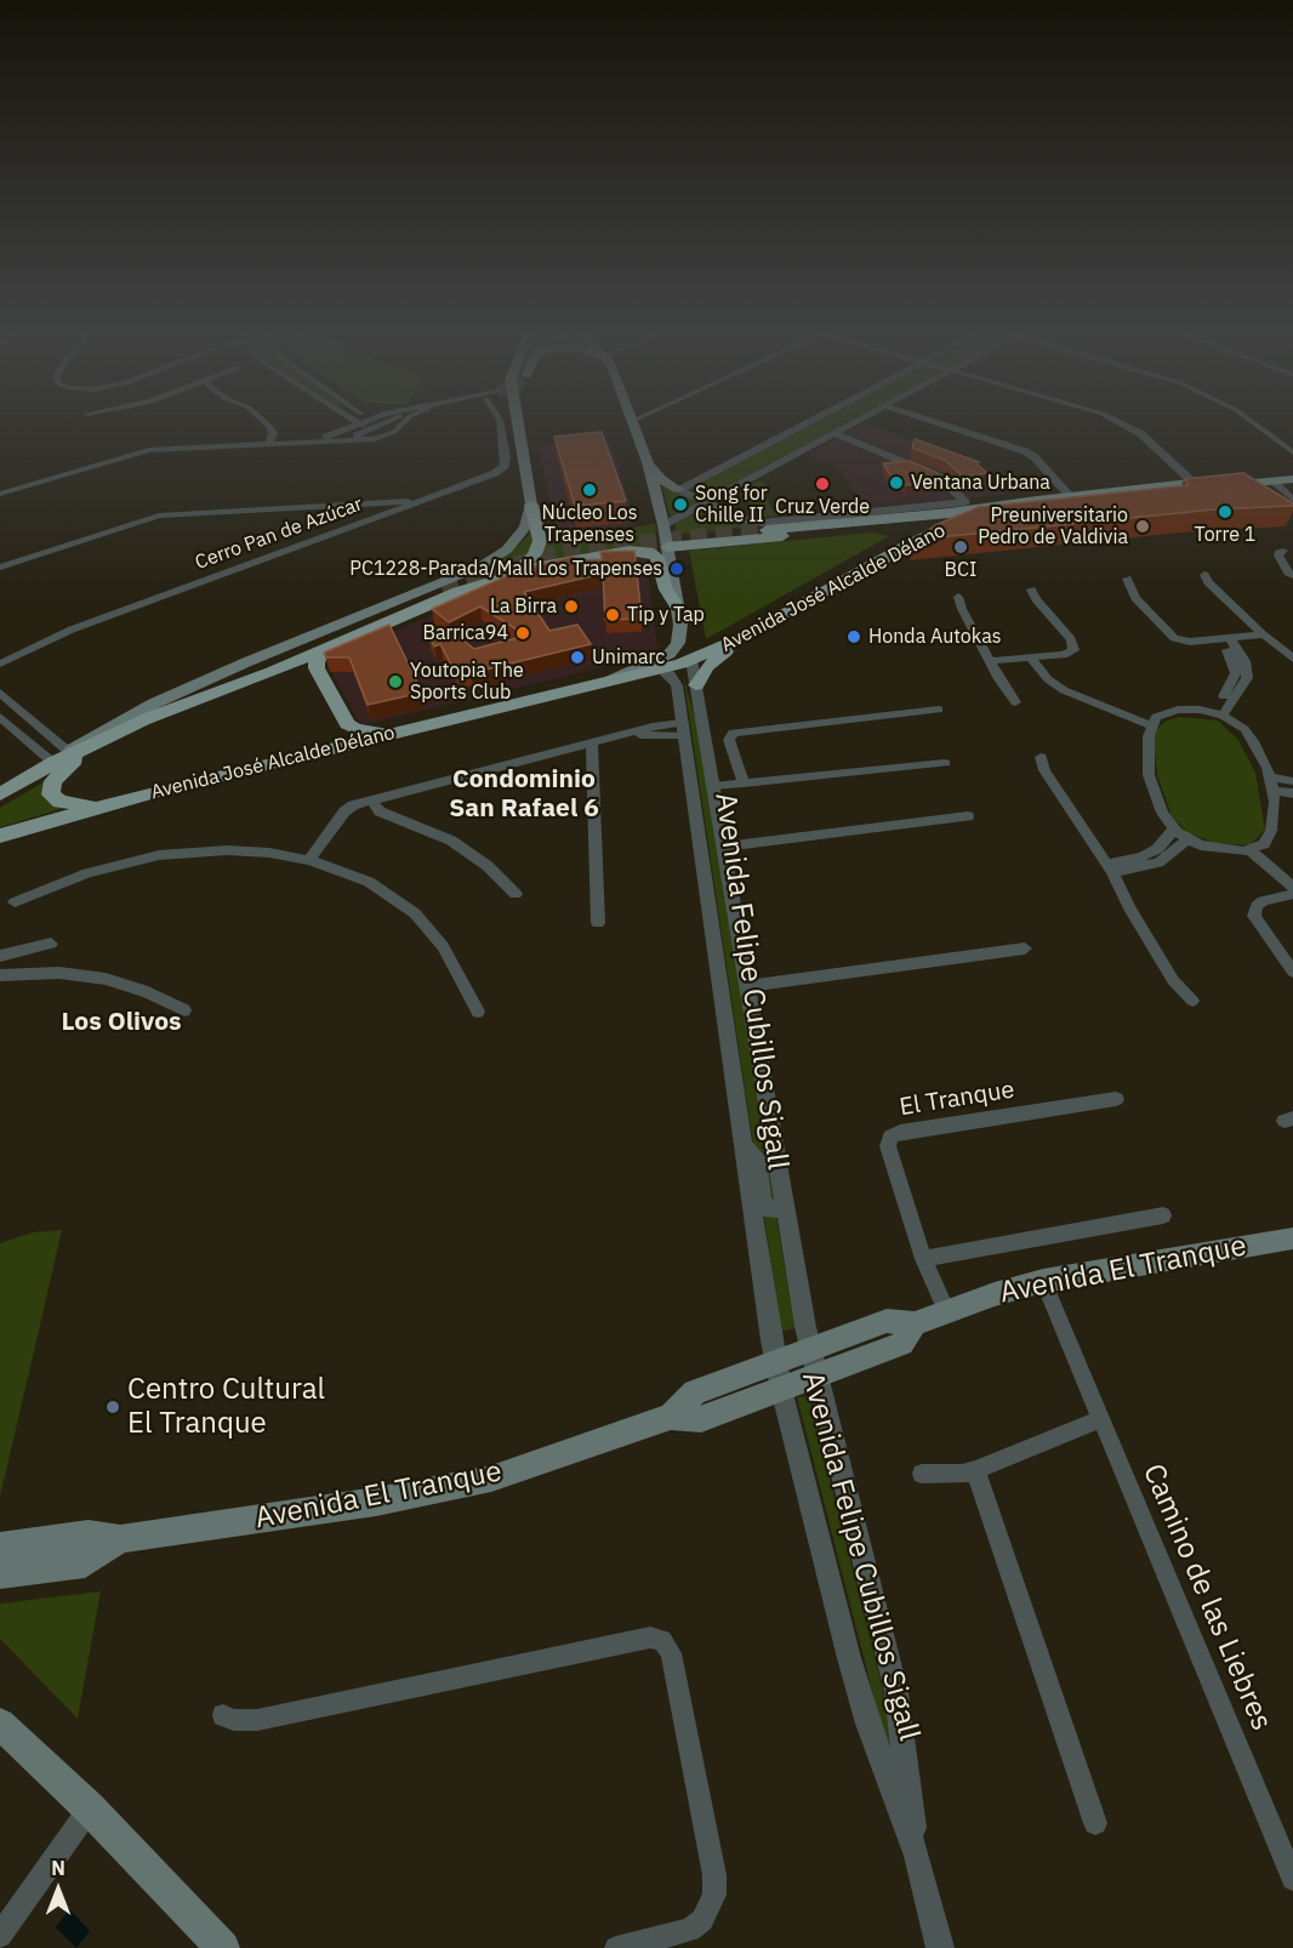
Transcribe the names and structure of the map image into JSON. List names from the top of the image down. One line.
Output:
{"streets":{"main road":["Avenida José Alcalde Délano","Avenida El Tranque"],"street":["Cerro Pan de Azúcar","Avenida Felipe Cubillos Sigall","El Tranque","Camino de las Liebres"]},"crossings":[["Avenida José Alcalde Délano","Avenida Felipe Cubillos Sigall"],["Avenida Felipe Cubillos Sigall","Avenida El Tranque"],["El Tranque","Avenida El Tranque"],["Avenida El Tranque","Camino de las Liebres"]],"districts":["Condominio San Rafael 6","Los Olivos"],"places":["Ventana Urbana","Cruz Verde","Núcleo Los Trapenses","Song for Chille II","Torre 1","Preuniversitario Pedro de Valdivia","BCI","PC1228-Parada/Mall Los Trapenses","La Birra","Tip y Tap","Barrica94","Honda Autokas","Unimarc","Youtopia The Sports Club","Centro Cultural El Tranque"],"north":"top"}
